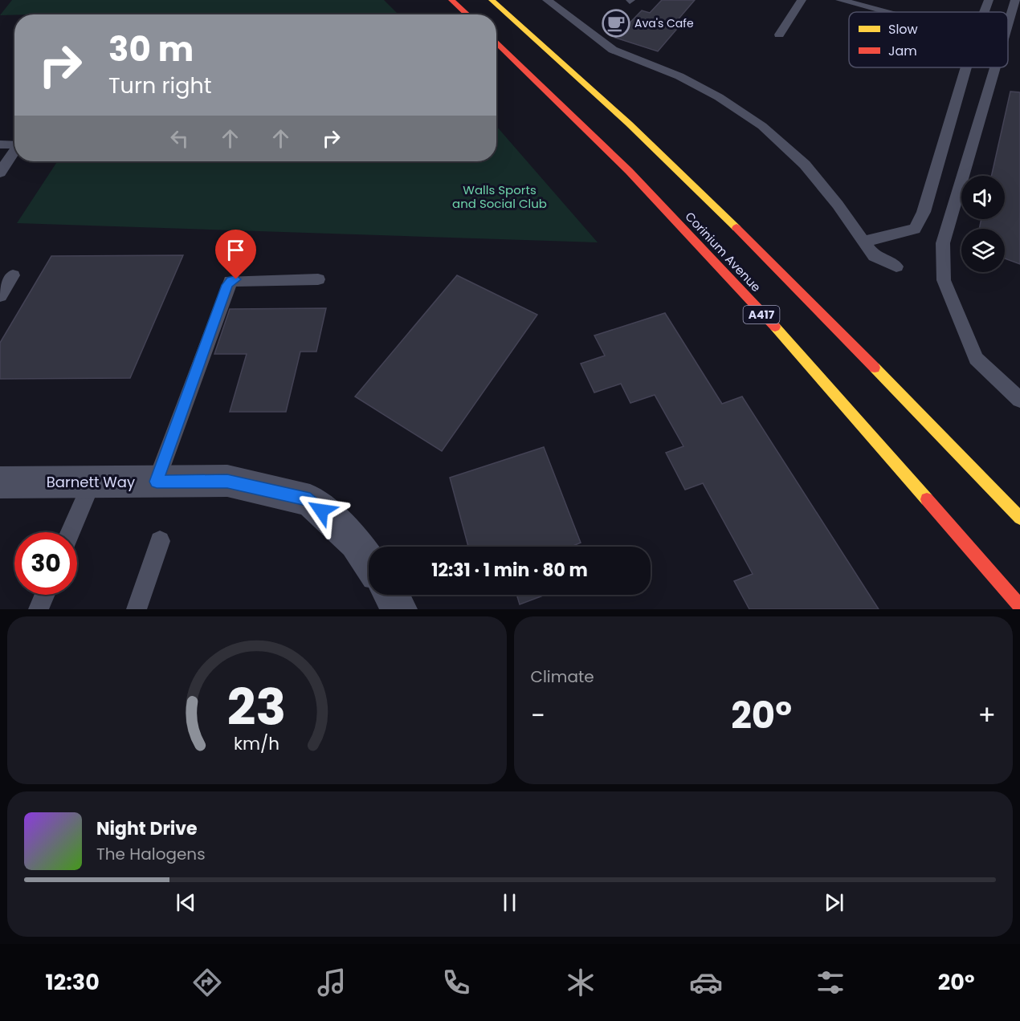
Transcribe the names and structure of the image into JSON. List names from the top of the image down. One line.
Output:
{"streets":{"highway":["Corinium Avenue","A417"],"street":["Barnett Way"]},"parks":["Walls Sports and Social Club"],"places":{"cafe":["Ava's Cafe"]},"legend":["Slow","Jam"],"page":{"turn":["30 m","Turn right"],"limit":"30","trip":"12:31 · 1 min · 80 m","tile":"Climate","heat":["−","20°","+"],"song":["Night Drive","The Halogens"],"tabs":["12:30","20°"],"gauge":["23","km/h"]}}
